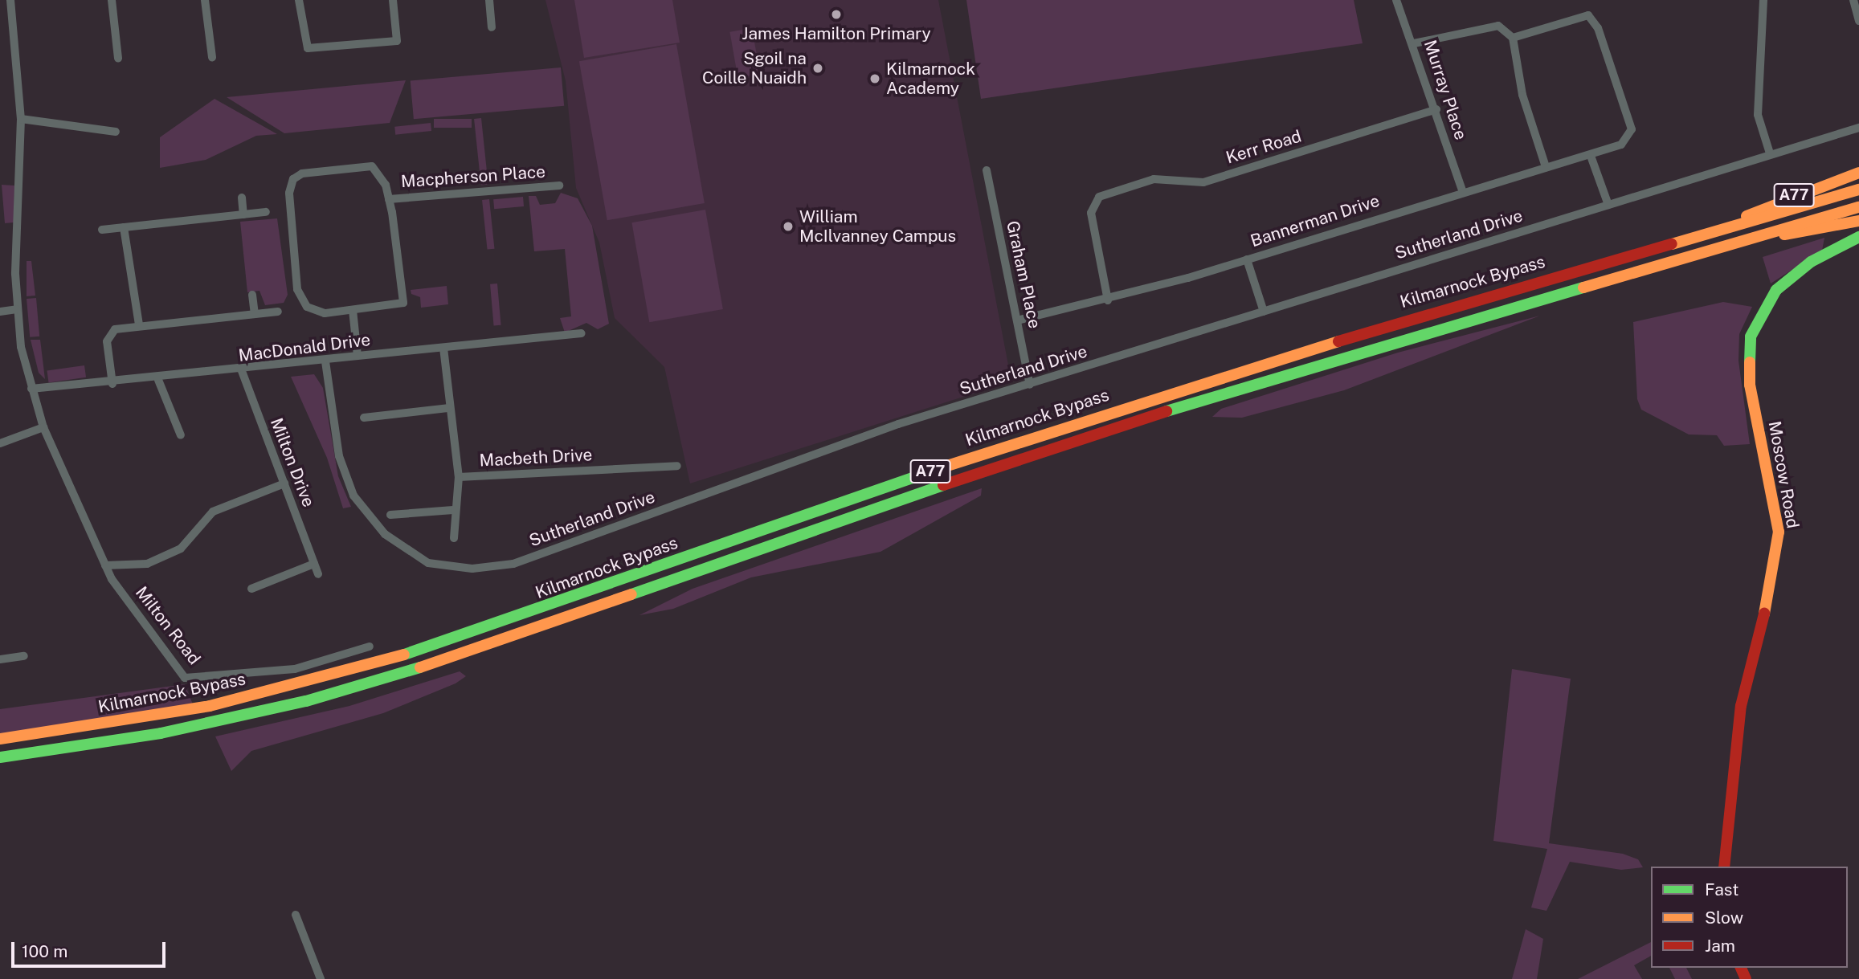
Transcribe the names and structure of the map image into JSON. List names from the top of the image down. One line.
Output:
{"streets":{"main road":["A77","Kilmarnock Bypass","Moscow Road"],"street":["Murray Place","Kerr Road","Macpherson Place","Bannerman Drive","Sutherland Drive","Graham Place","MacDonald Drive","Macbeth Drive","Milton Drive","Milton Road"]},"crossings":[["Murray Place","Kerr Road"],["Murray Place","Bannerman Drive"],["Kerr Road","Bannerman Drive"],["A77","Kilmarnock Bypass"],["Bannerman Drive","Graham Place"],["Sutherland Drive","Graham Place"],["Sutherland Drive","MacDonald Drive"],["MacDonald Drive","Macbeth Drive"],["MacDonald Drive","Milton Drive"],["MacDonald Drive","Milton Road"]],"places":["James Hamilton Primary","Sgoil na Coille Nuaidh","Kilmarnock Academy","William McIlvanney Campus"],"legend":["Fast","Slow","Jam"],"scale_bar":"100 m"}
